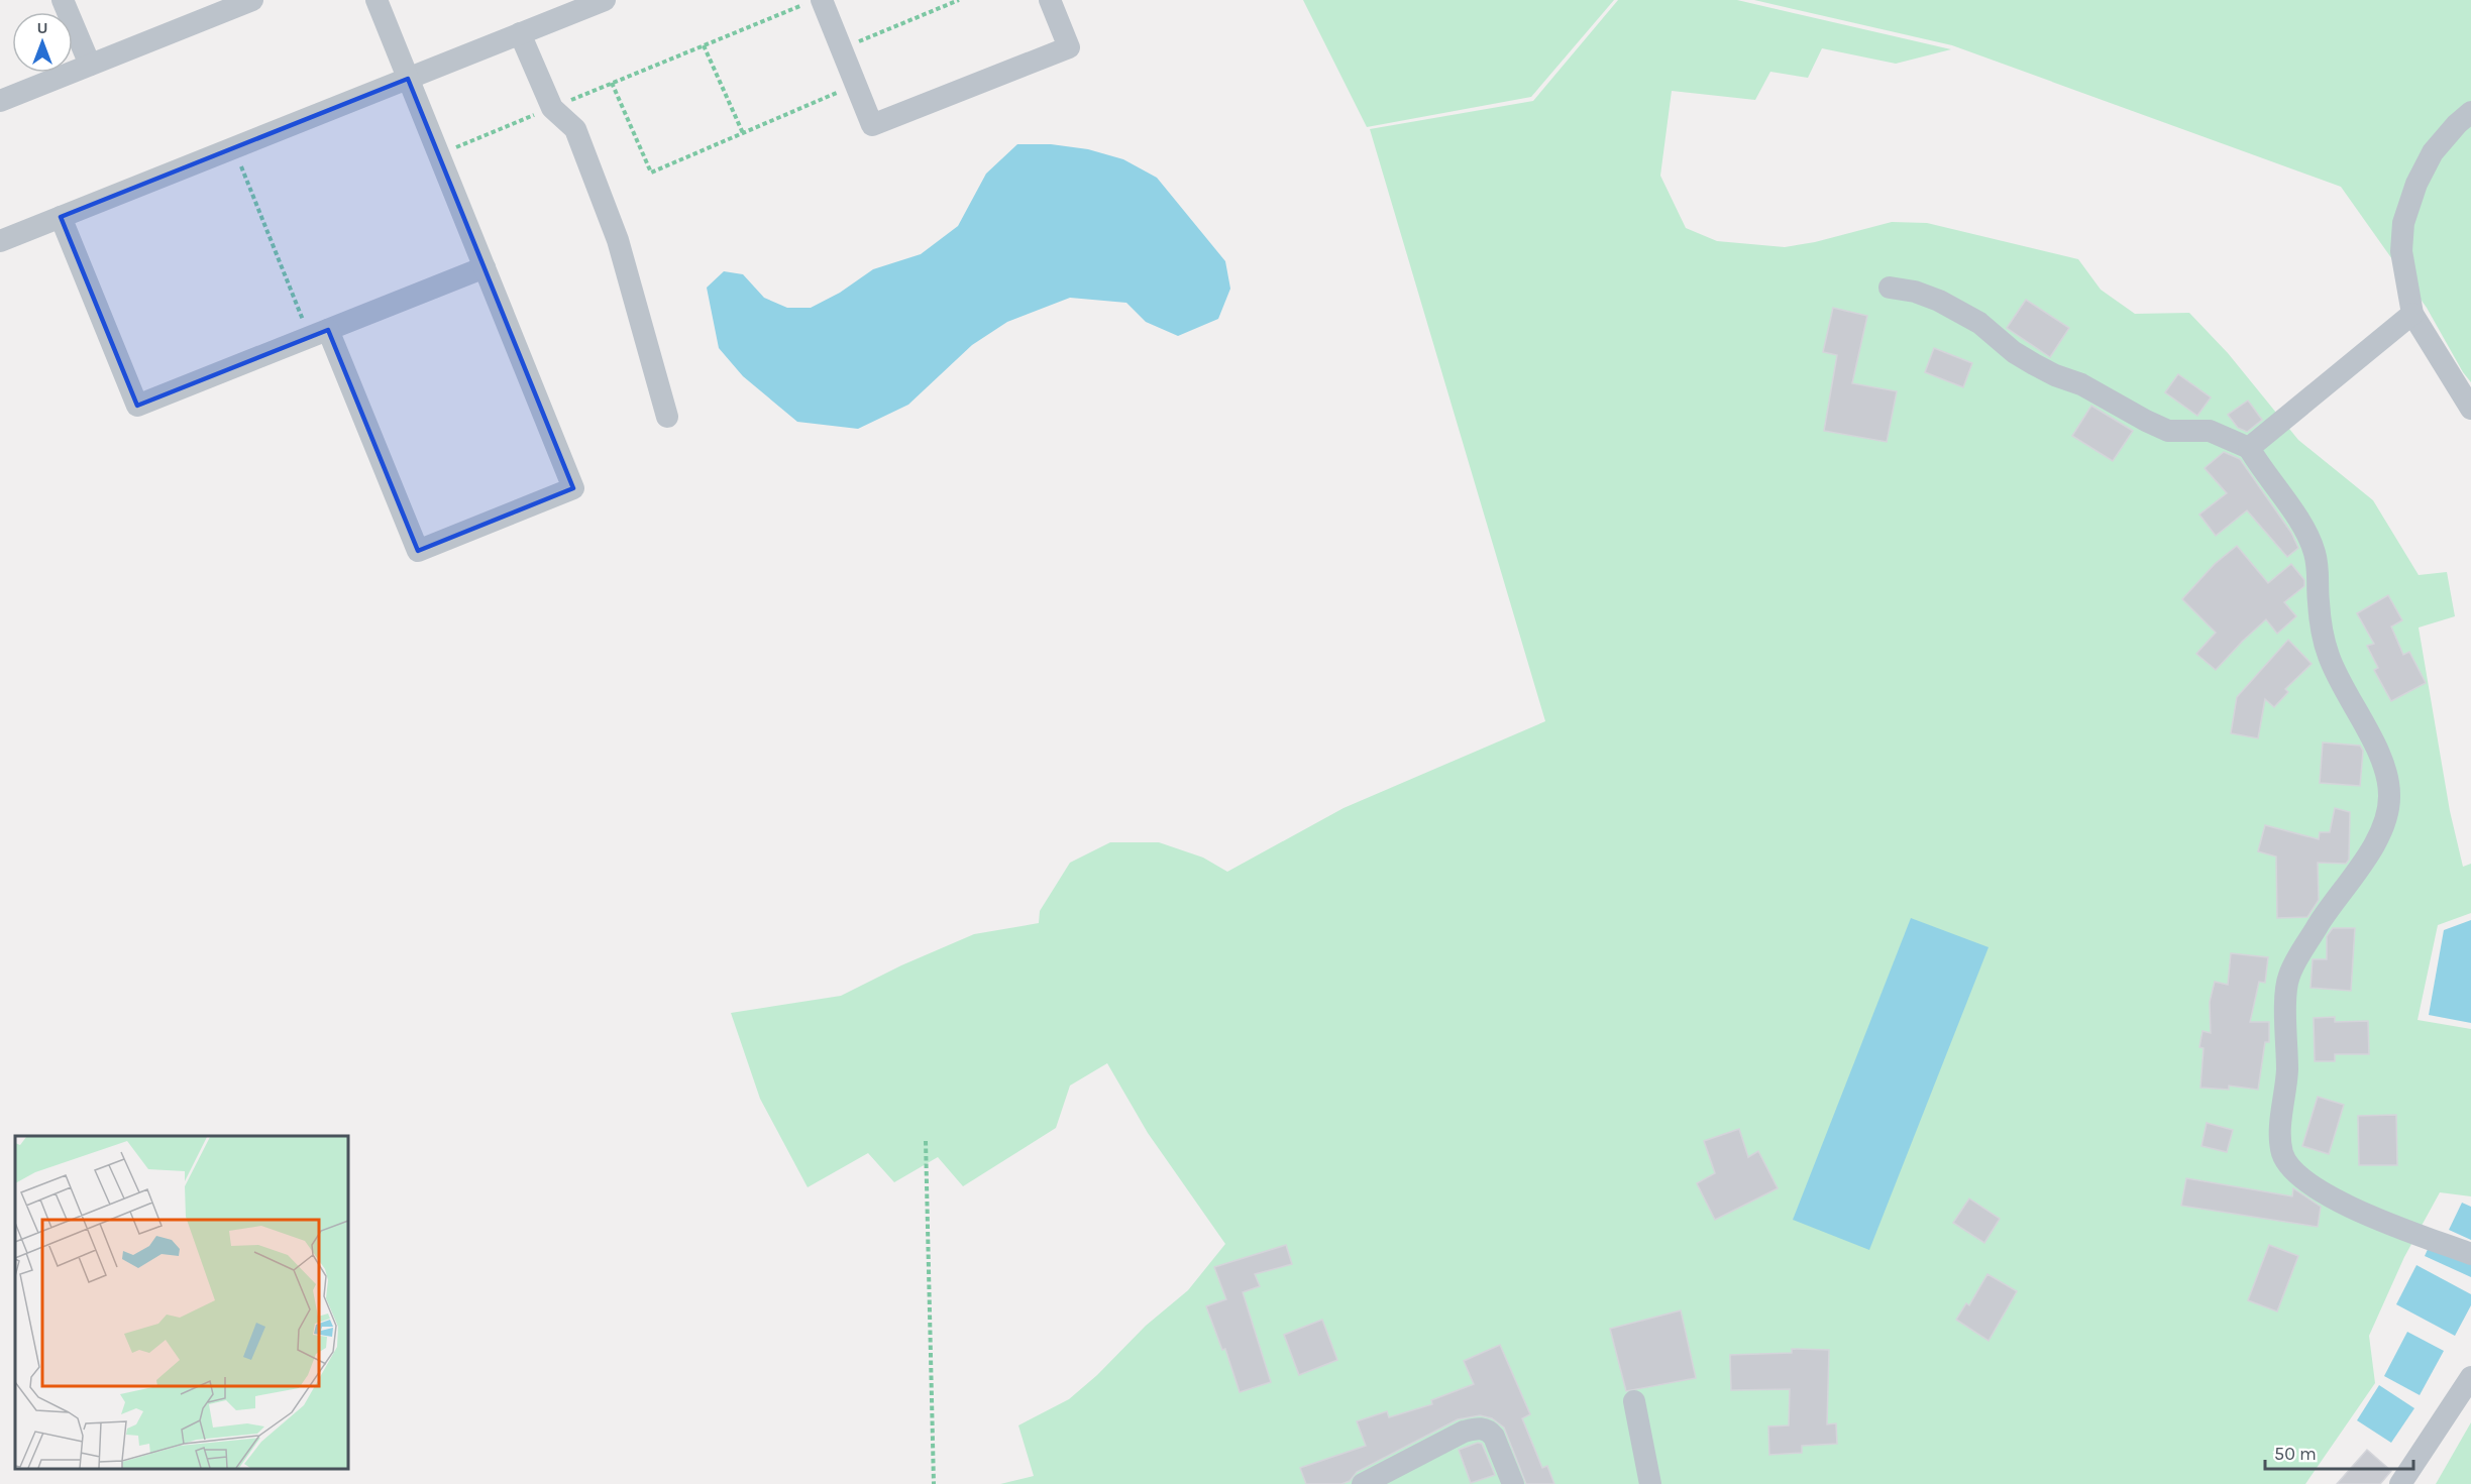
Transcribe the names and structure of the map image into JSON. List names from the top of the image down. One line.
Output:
{"scale_bar":"50 m","north":"top"}
